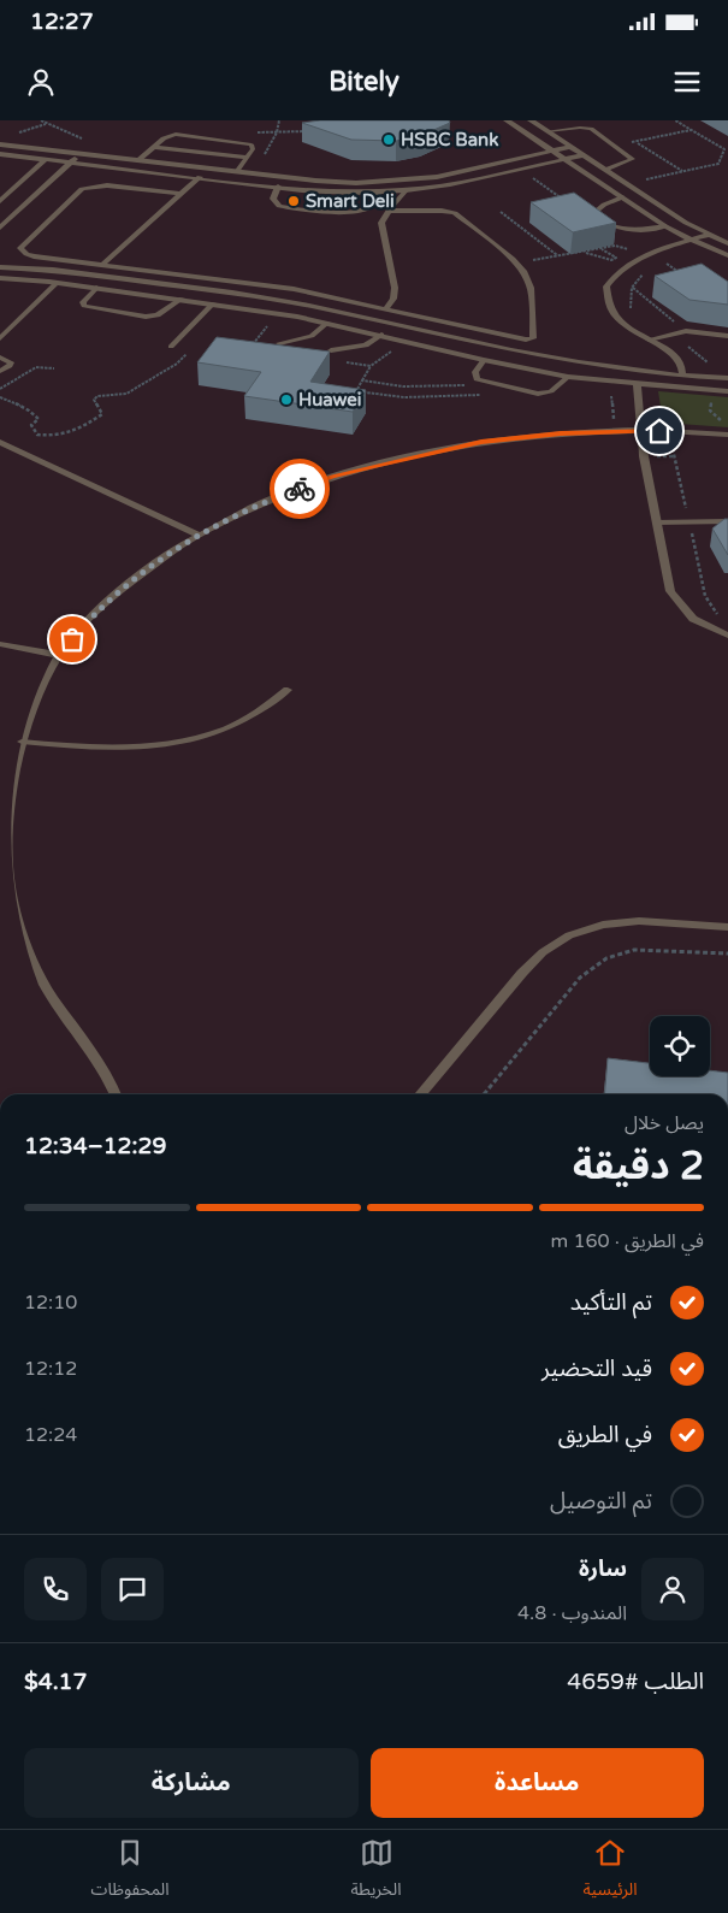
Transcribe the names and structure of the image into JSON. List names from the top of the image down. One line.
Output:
{"places":["HSBC Bank","Smart Deli","Huawei"],"page":{"status":"12:27","header":"Bitely","heading":["2 دقيقة","يصل خلال","12:29–12:34"],"panel":["سارة","المندوب · 4.8","الطلب #4659","$4.17"],"bar":"في الطريق · 160 m","list":[["تم التأكيد","12:10"],["قيد التحضير","12:12"],["في الطريق","12:24"],"تم التوصيل"],"buttons":["مساعدة","مشاركة"],"tabs":["الرئيسية","الخريطة","المحفوظات"]}}
